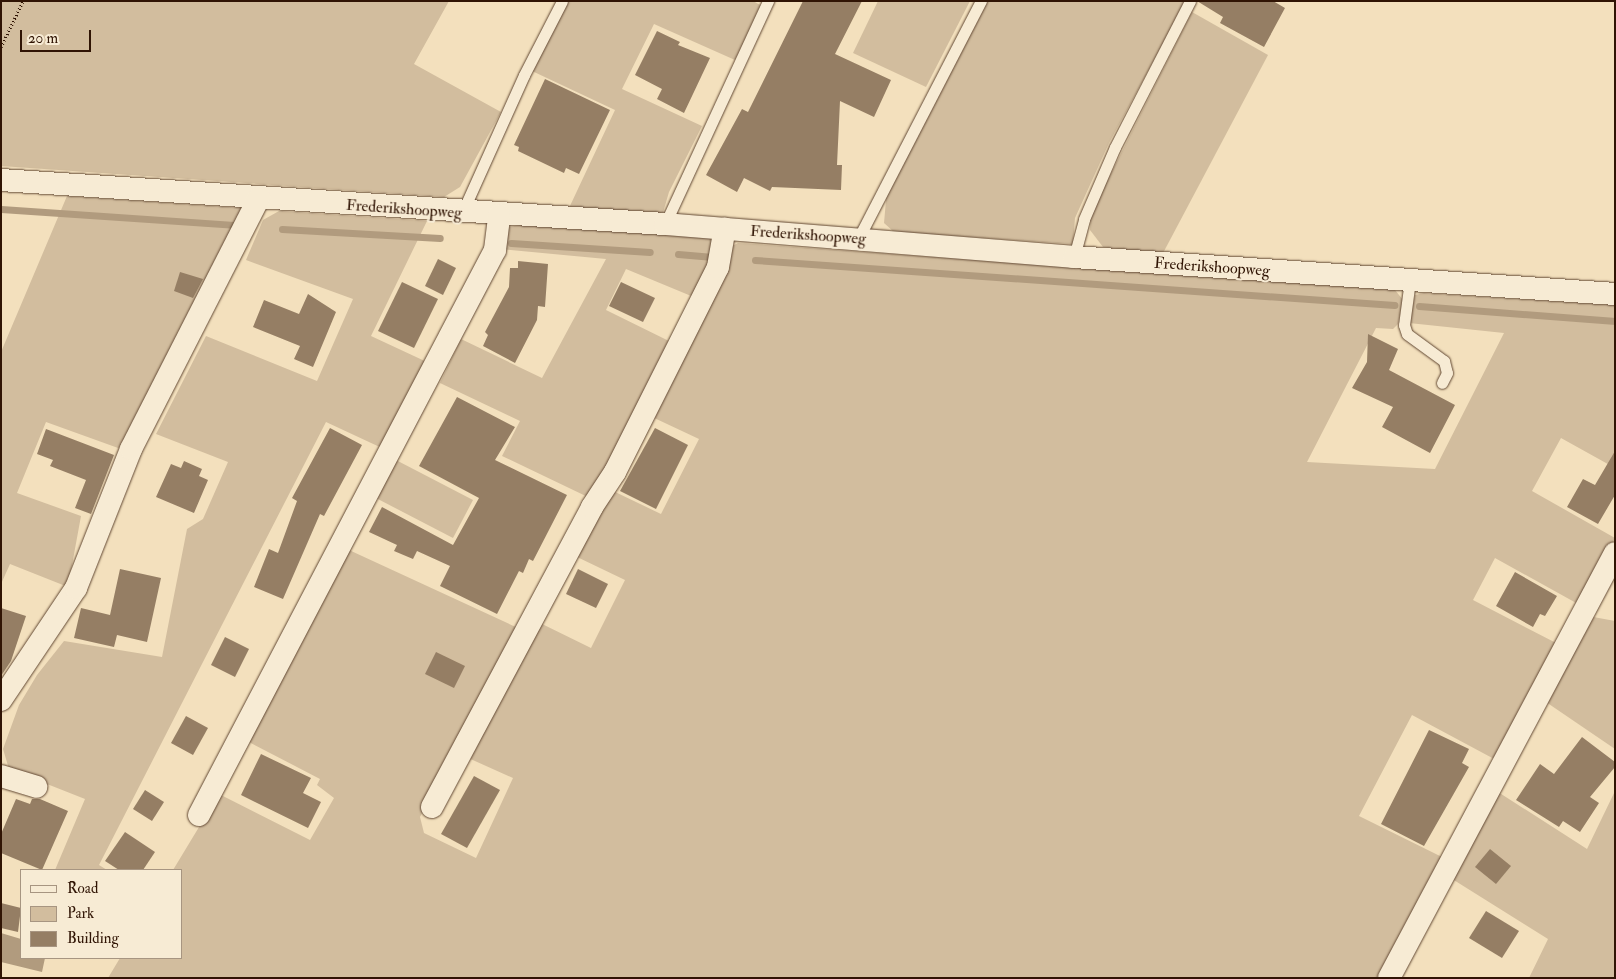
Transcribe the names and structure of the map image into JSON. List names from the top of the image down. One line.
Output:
{"streets":{"street":["Frederikshoopweg"]},"legend":["Road","Park","Building"],"scale_bar":"20 m"}
